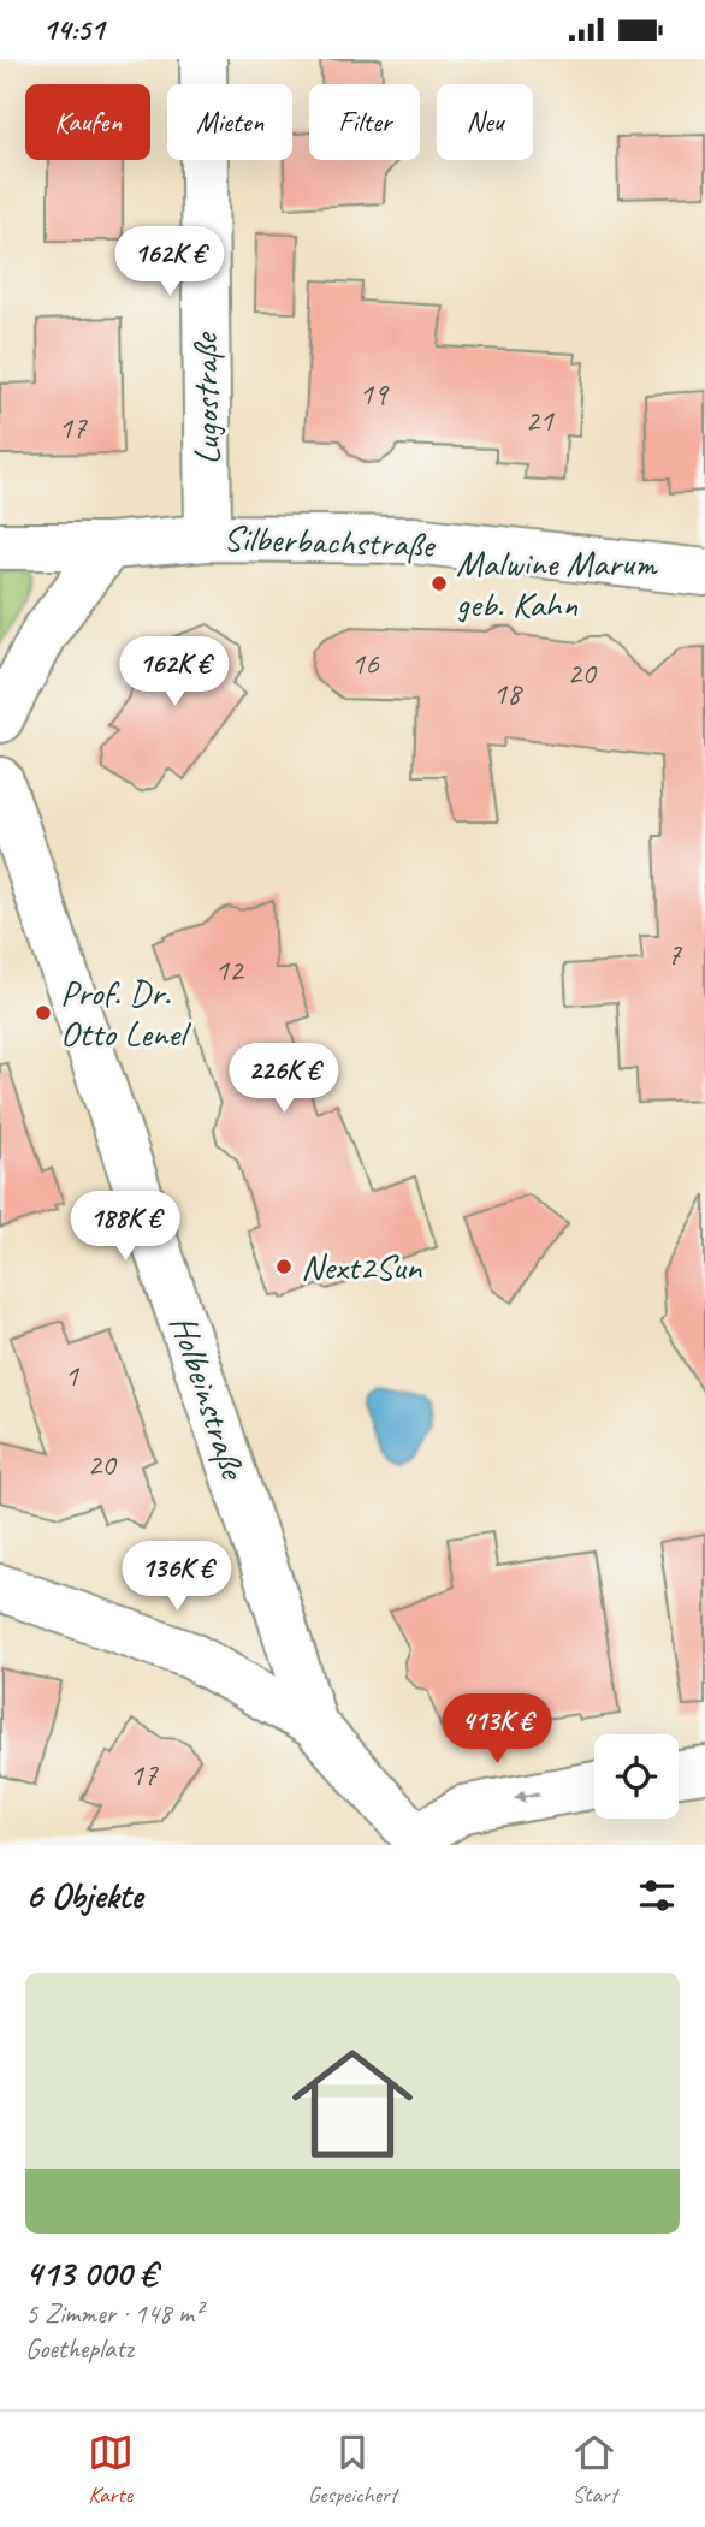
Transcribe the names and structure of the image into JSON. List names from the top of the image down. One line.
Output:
{"streets":{"street":["Lugostraße","Silberbachstraße","Holbeinstraße"]},"crossings":[["Lugostraße","Silberbachstraße"]],"places":["Malwine Marum geb. Kahn","Prof. Dr. Otto Lenel","Next2Sun"],"house_numbers":["19","21","17","16","20","18","7","12","1","20","17"],"page":{"status":"14:51","chip":["Kaufen","Mieten","Filter","Neu"],"price":["162K €","162K €","226K €","188K €","136K €","413K €"],"heading":"6 Objekte","list":[{"name":"413 000 €","note":"5 Zimmer · 148 m² · Goetheplatz"}],"tabs":["Karte","Gespeichert","Start"]}}
